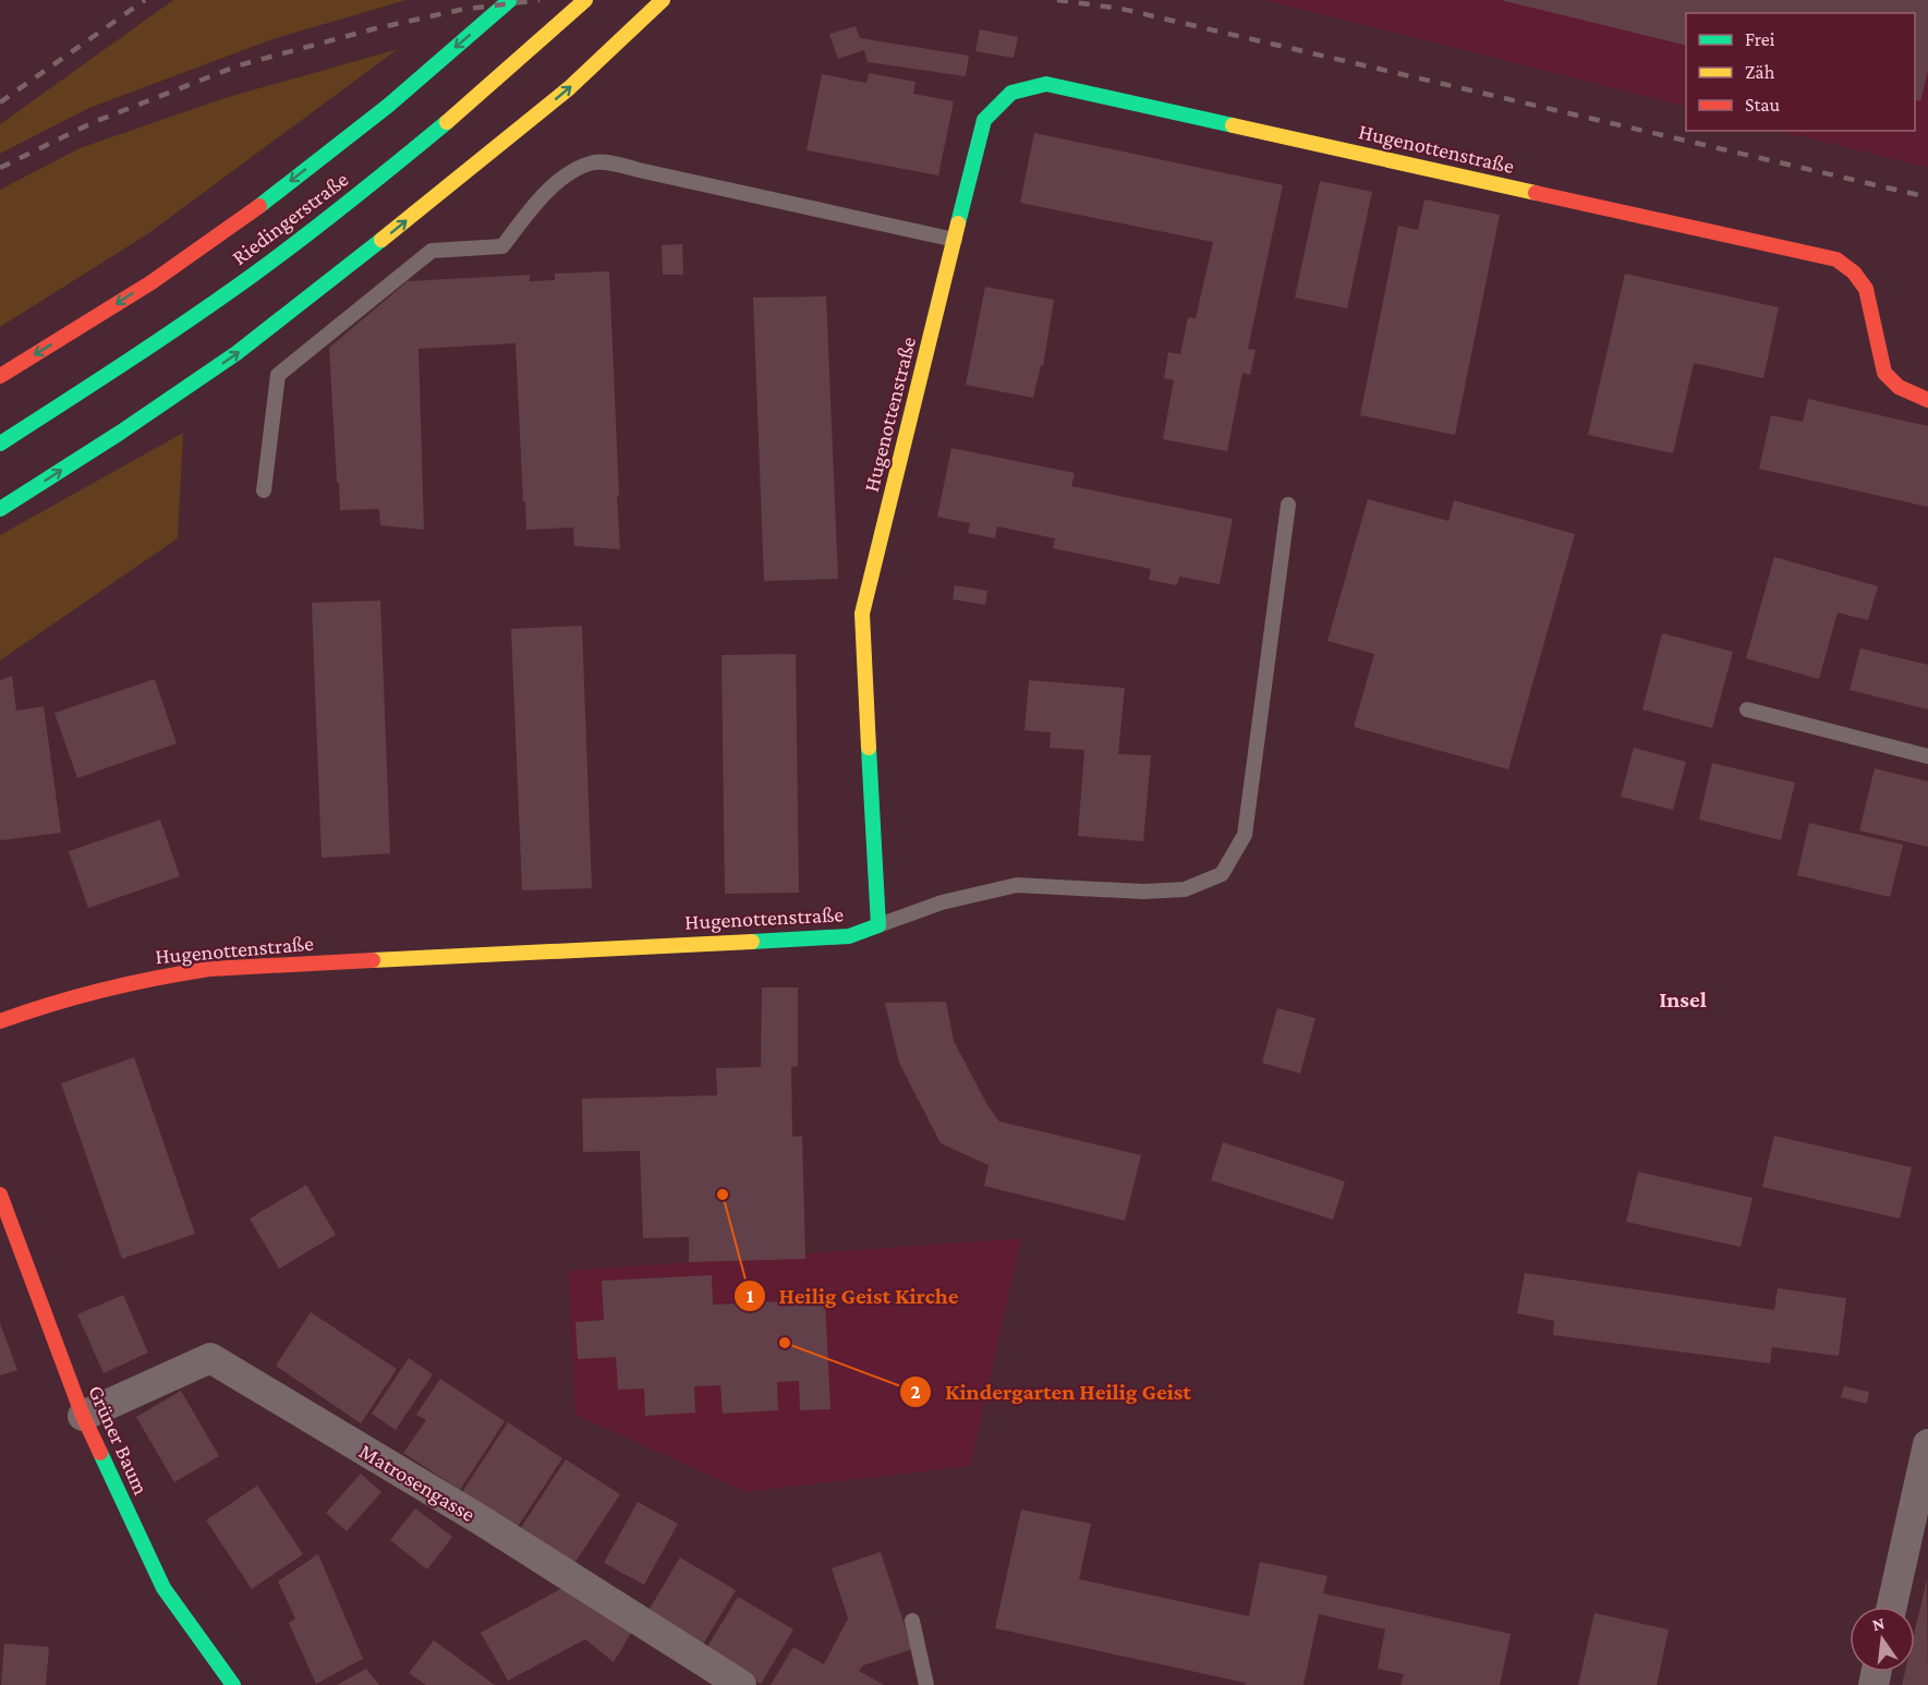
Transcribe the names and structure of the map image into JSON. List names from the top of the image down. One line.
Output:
{"streets":{"street":["Hugenottenstraße","Riedingerstraße","Grüner Baum","Matrosengasse"]},"crossings":[["Grüner Baum","Matrosengasse"]],"districts":["Insel"],"places":["Heilig Geist Kirche","Kindergarten Heilig Geist"],"legend":["Frei","Zäh","Stau"],"north":"top"}
